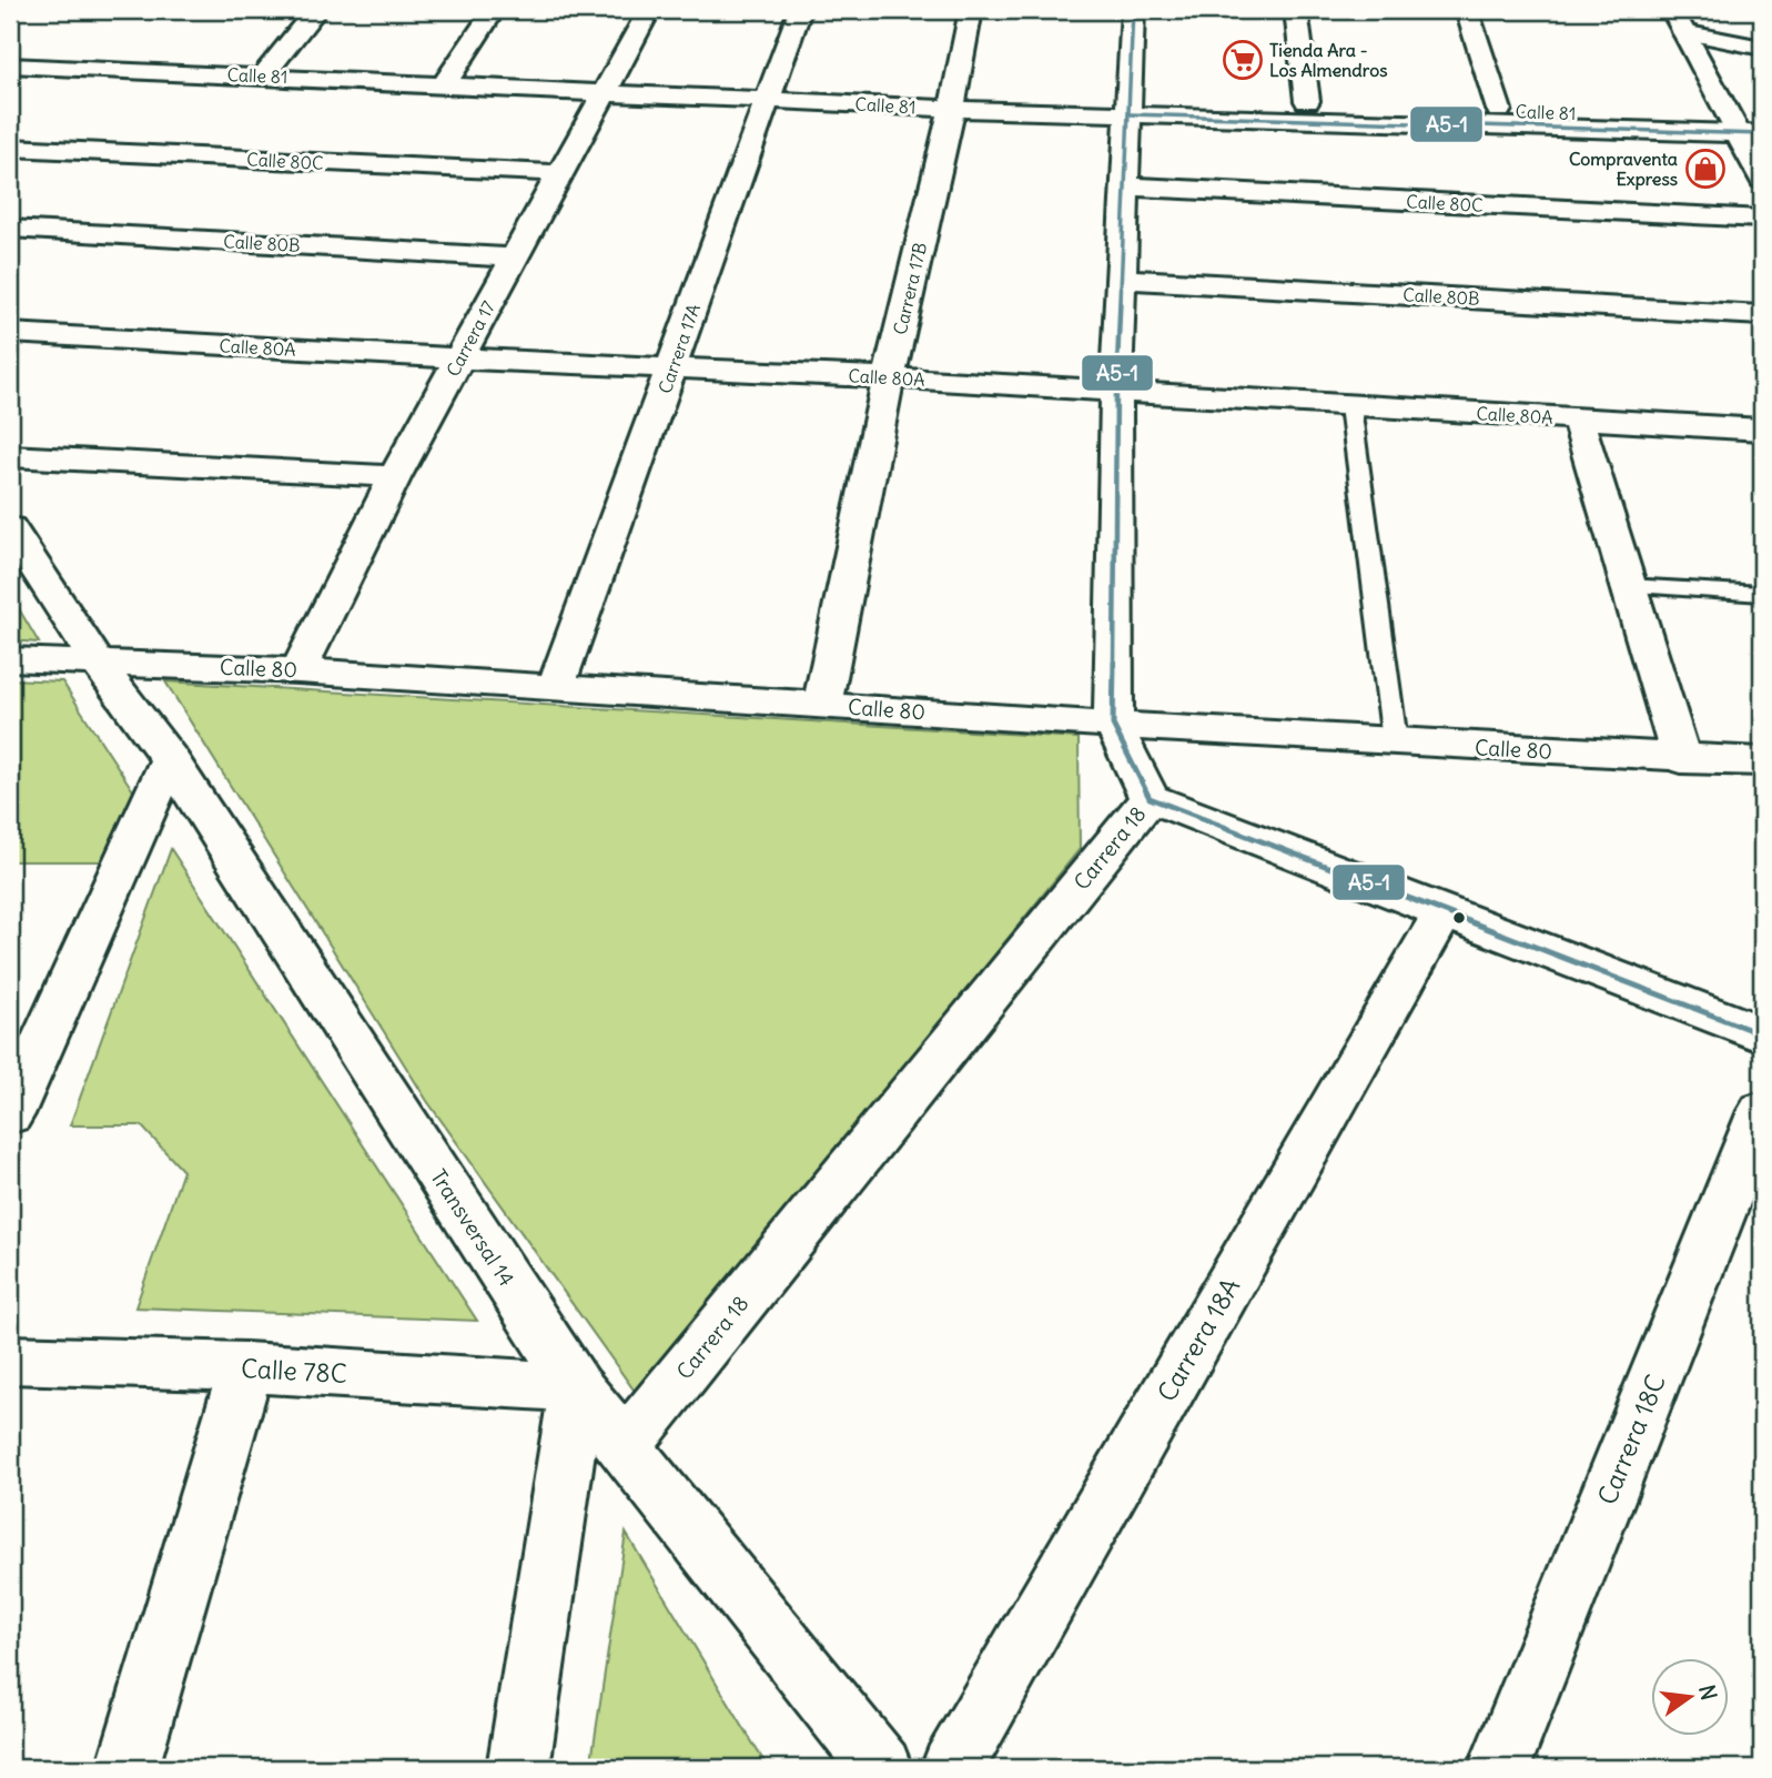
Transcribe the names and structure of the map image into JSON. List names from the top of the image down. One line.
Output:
{"streets":{"street":["Calle 81","Calle 80C","Calle 80B","Carrera 17B","Carrera 17","Calle 80A","Carrera 17A","Calle 80","Carrera 18","Transversal 14","Carrera 18A","Calle 78C","Carrera 18C"]},"crossings":[["Calle 81","Carrera 17B"],["Calle 81","Carrera 17"],["Calle 81","Carrera 17A"],["Calle 81","Carrera 18"],["Calle 80C","Carrera 17"],["Calle 80C","Carrera 18"],["Calle 80B","Carrera 17"],["Calle 80B","Carrera 18"],["Carrera 17B","Calle 80A"],["Carrera 17B","Calle 80"],["Carrera 17","Calle 80A"],["Carrera 17","Calle 80"],["Calle 80A","Carrera 17A"],["Calle 80A","Carrera 18"],["Carrera 17A","Calle 80"],["Calle 80","Carrera 18"],["Calle 80","Transversal 14"],["Carrera 18","Transversal 14"],["Transversal 14","Calle 78C"]],"places":{"supermarket":["Tienda Ara - Los Almendros"],"shop":["Compraventa Express"]},"lines":["transit line A5-1"],"north":"right"}
